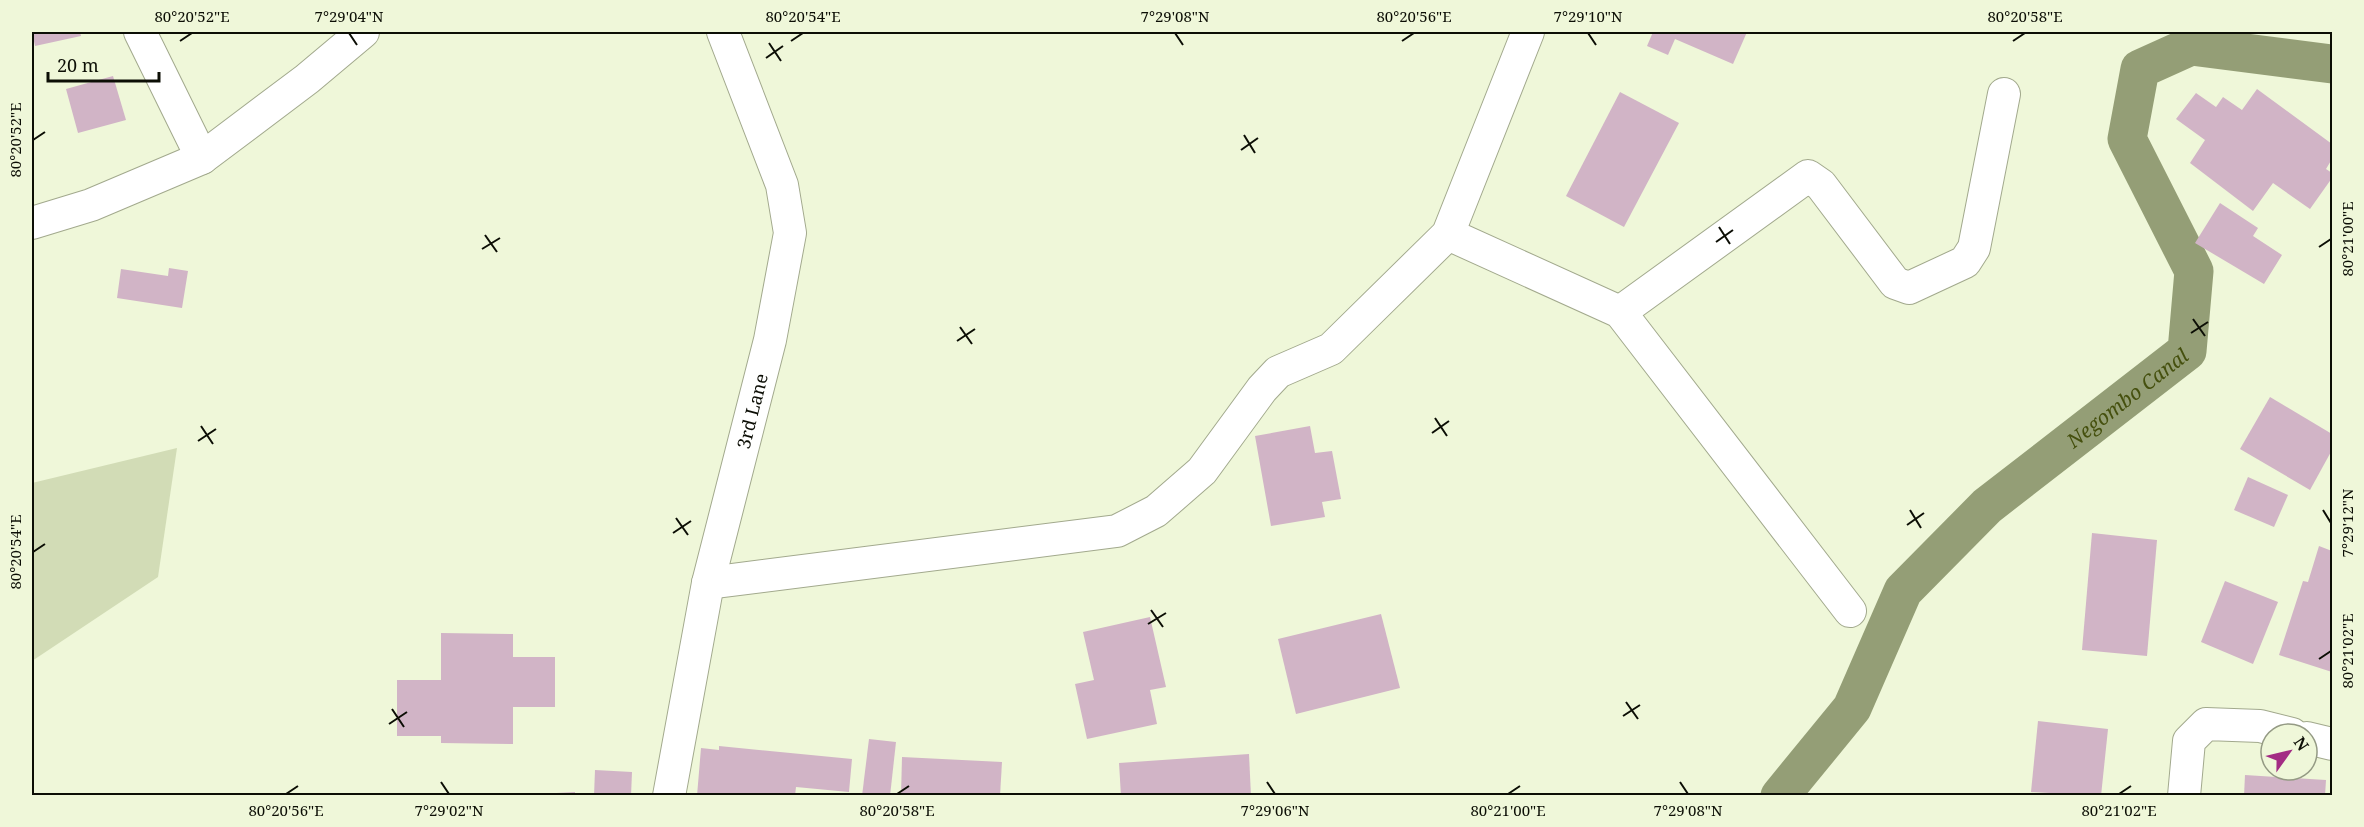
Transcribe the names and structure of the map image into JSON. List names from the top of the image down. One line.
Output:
{"streets":{"street":["3rd Lane"]},"water":["Negombo Canal"],"scale_bar":"20 m","north":"top right","coordinates":["80°20'52\"E","7°29'04\"N","80°20'54\"E","7°29'08\"N","80°20'56\"E","7°29'10\"N","80°20'58\"E","80°21'00\"E","7°29'12\"N","80°21'02\"E","7°29'02\"N","7°29'06\"N"]}
